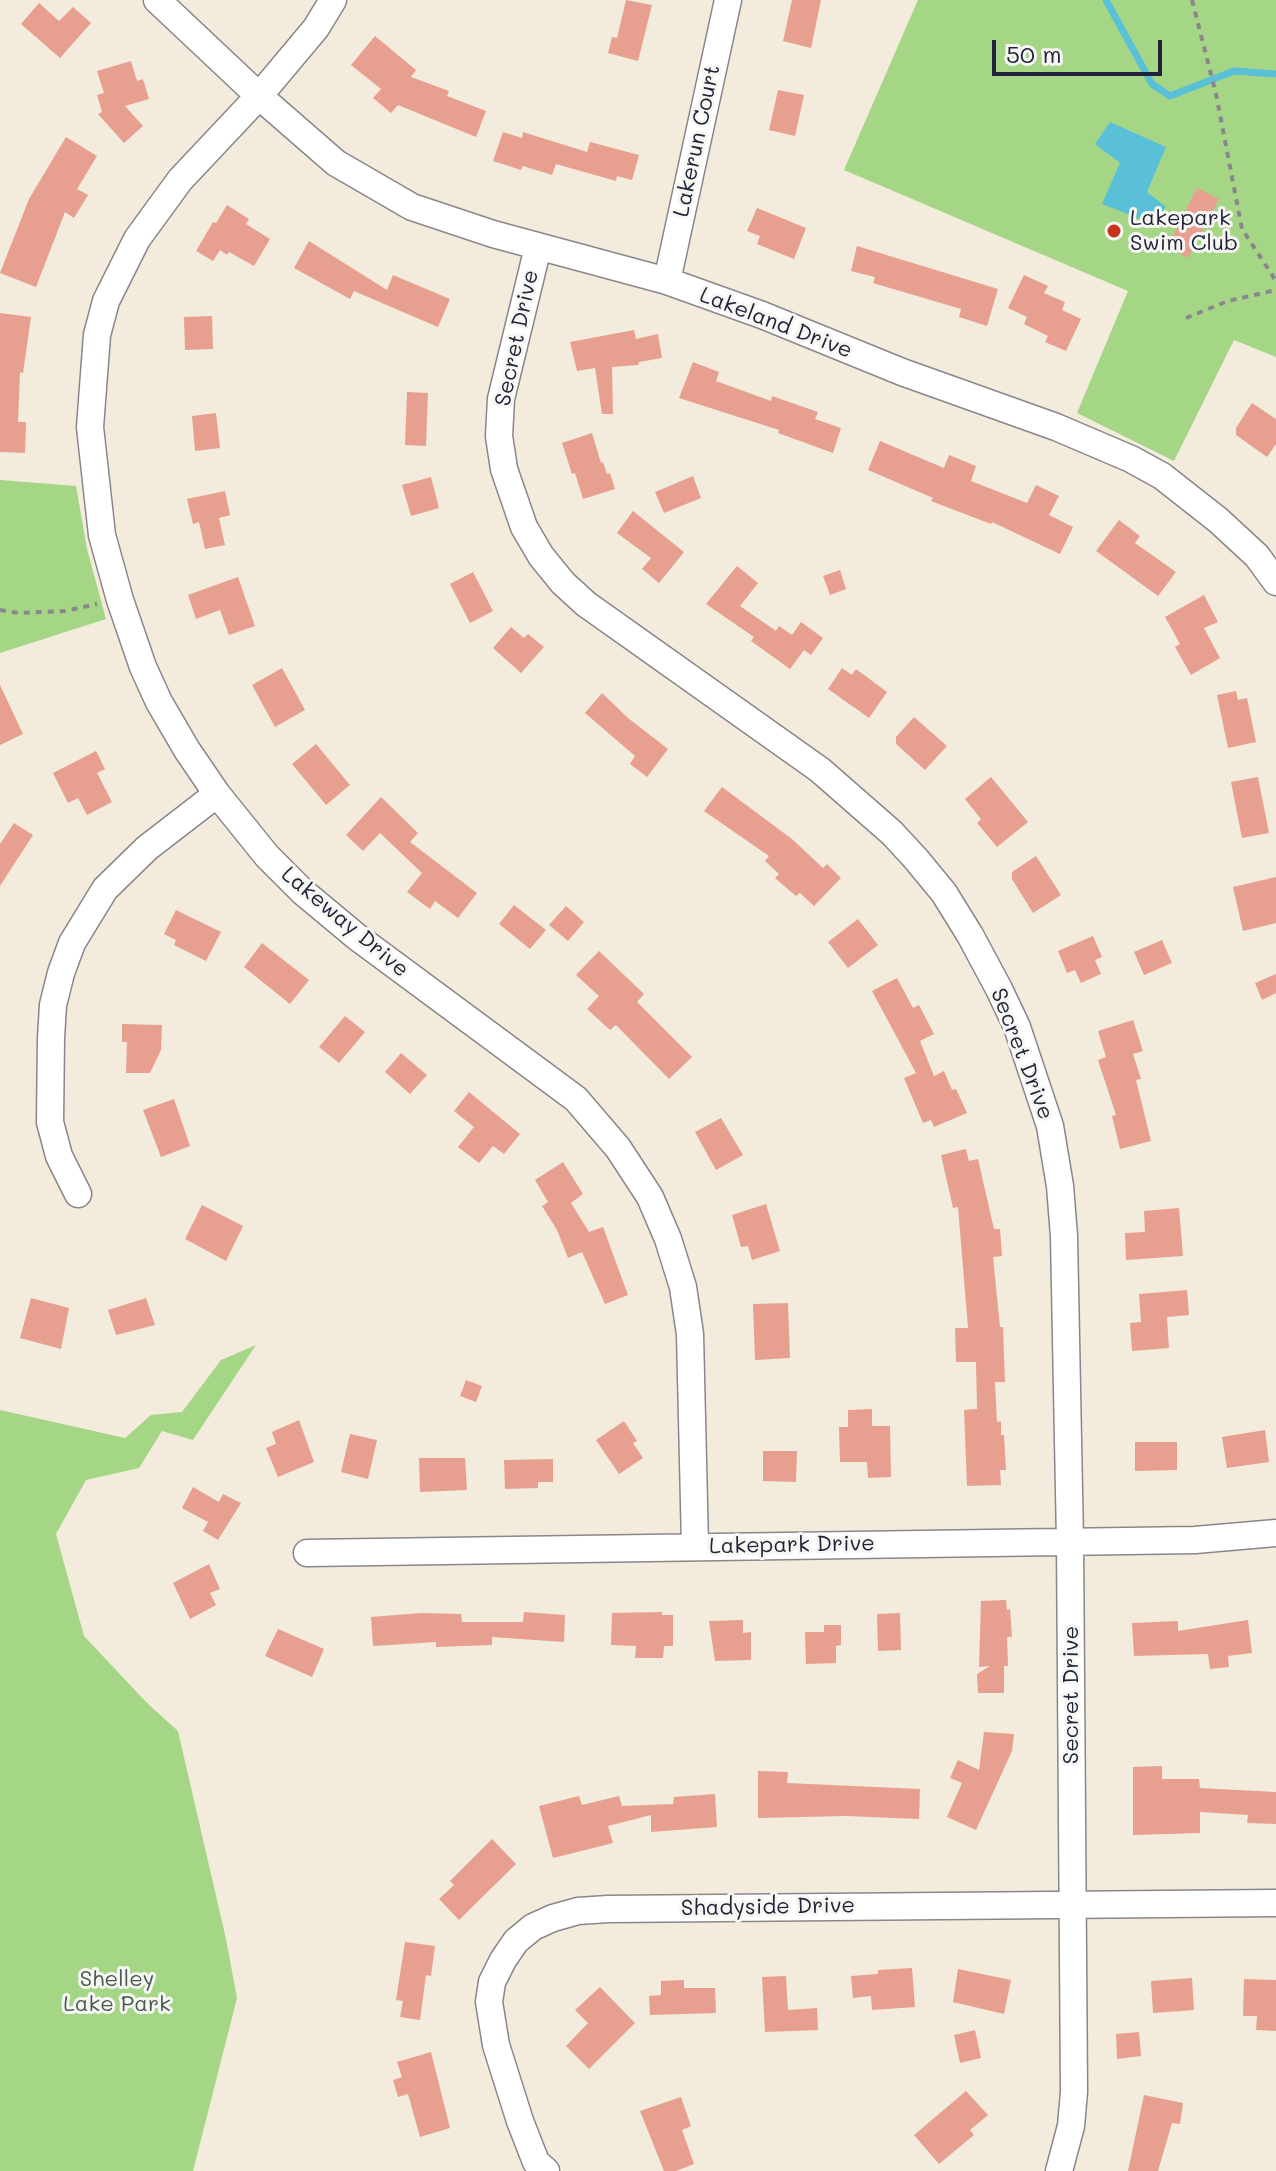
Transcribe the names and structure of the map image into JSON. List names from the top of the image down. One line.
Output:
{"streets":{"street":["Lakerun Court","Lakeland Drive","Secret Drive","Lakeway Drive","Lakepark Drive","Shadyside Drive"]},"crossings":[["Lakerun Court","Lakeland Drive"],["Lakeland Drive","Secret Drive"],["Lakeland Drive","Lakeway Drive"],["Secret Drive","Lakepark Drive"],["Secret Drive","Shadyside Drive"],["Lakeway Drive","Lakepark Drive"]],"parks":["Shelley Lake Park"],"places":["Lakepark Swim Club"],"scale_bar":"50 m"}
